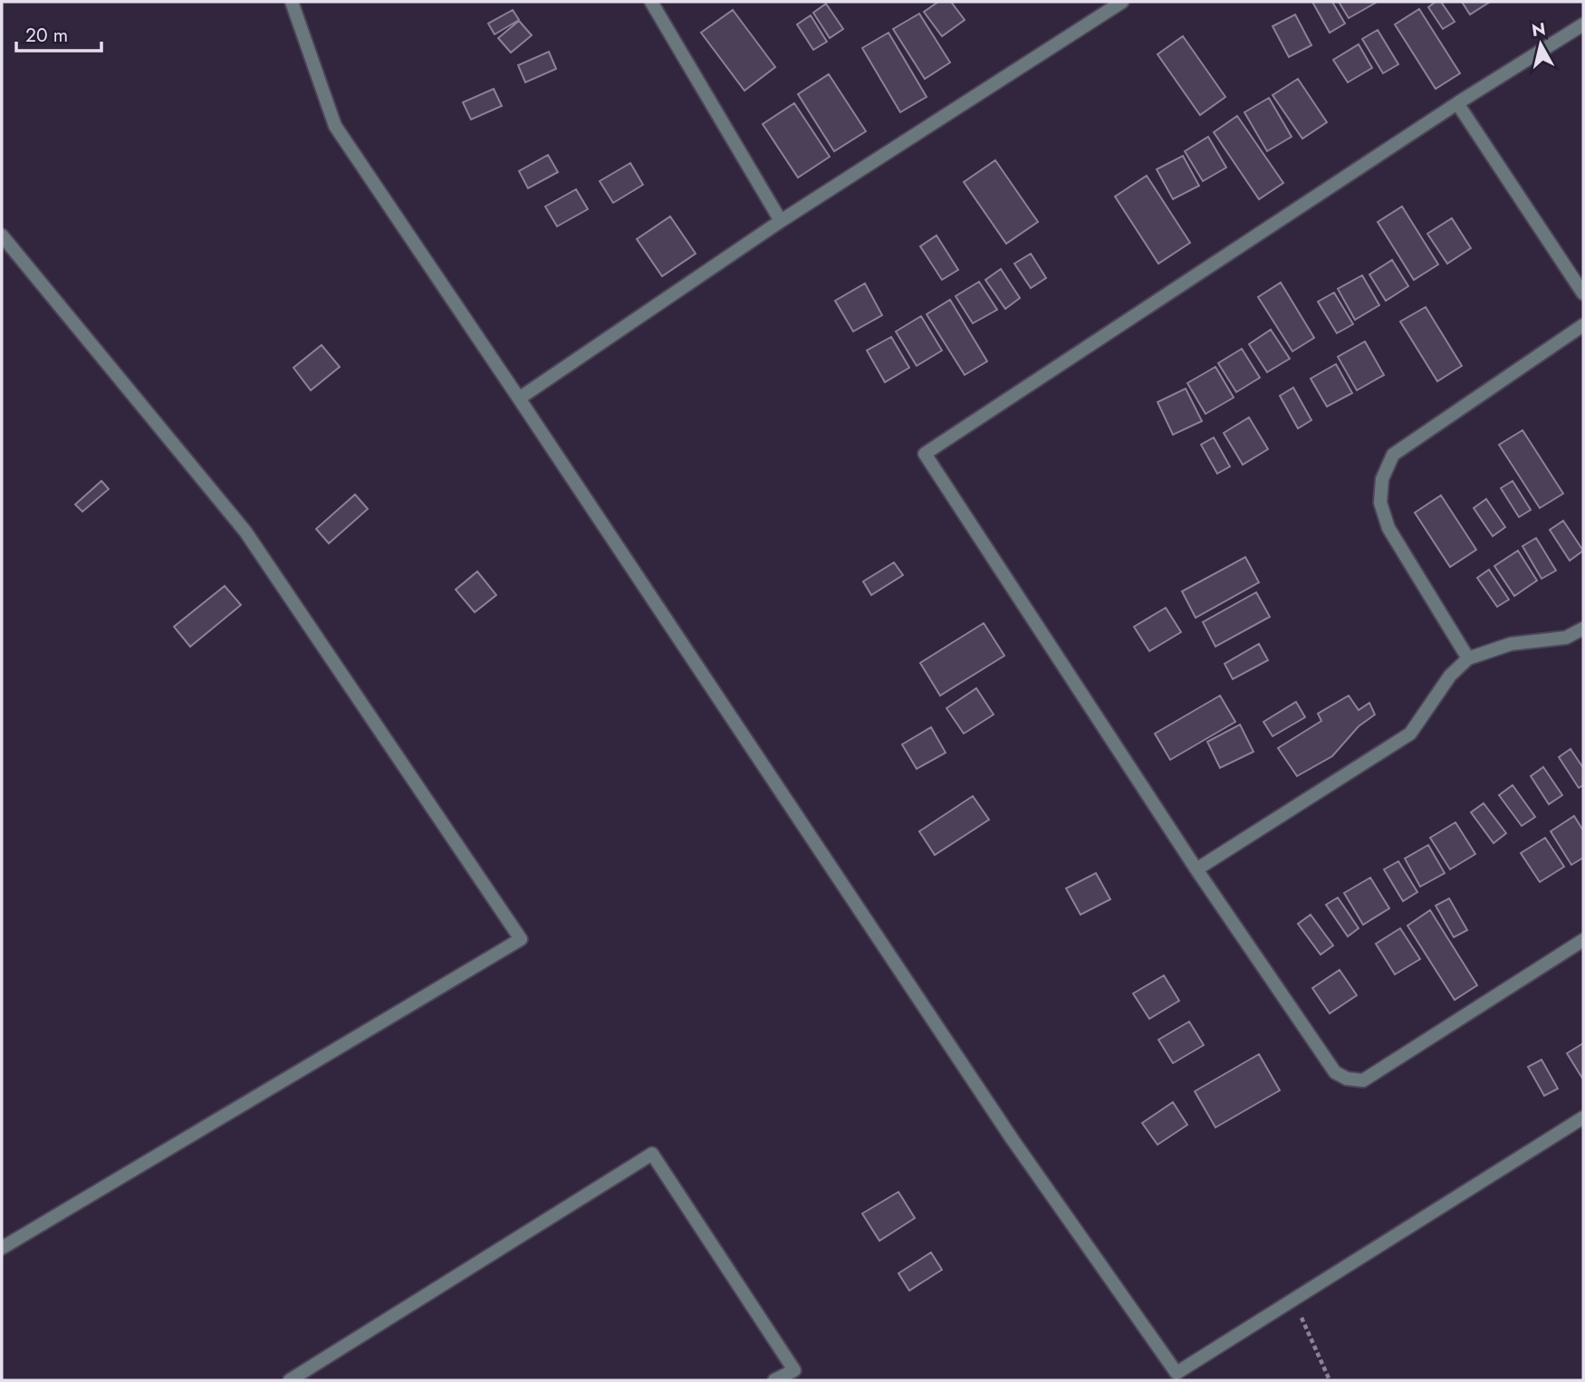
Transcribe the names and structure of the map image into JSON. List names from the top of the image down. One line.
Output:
{"scale_bar":"20 m","north":"top"}
